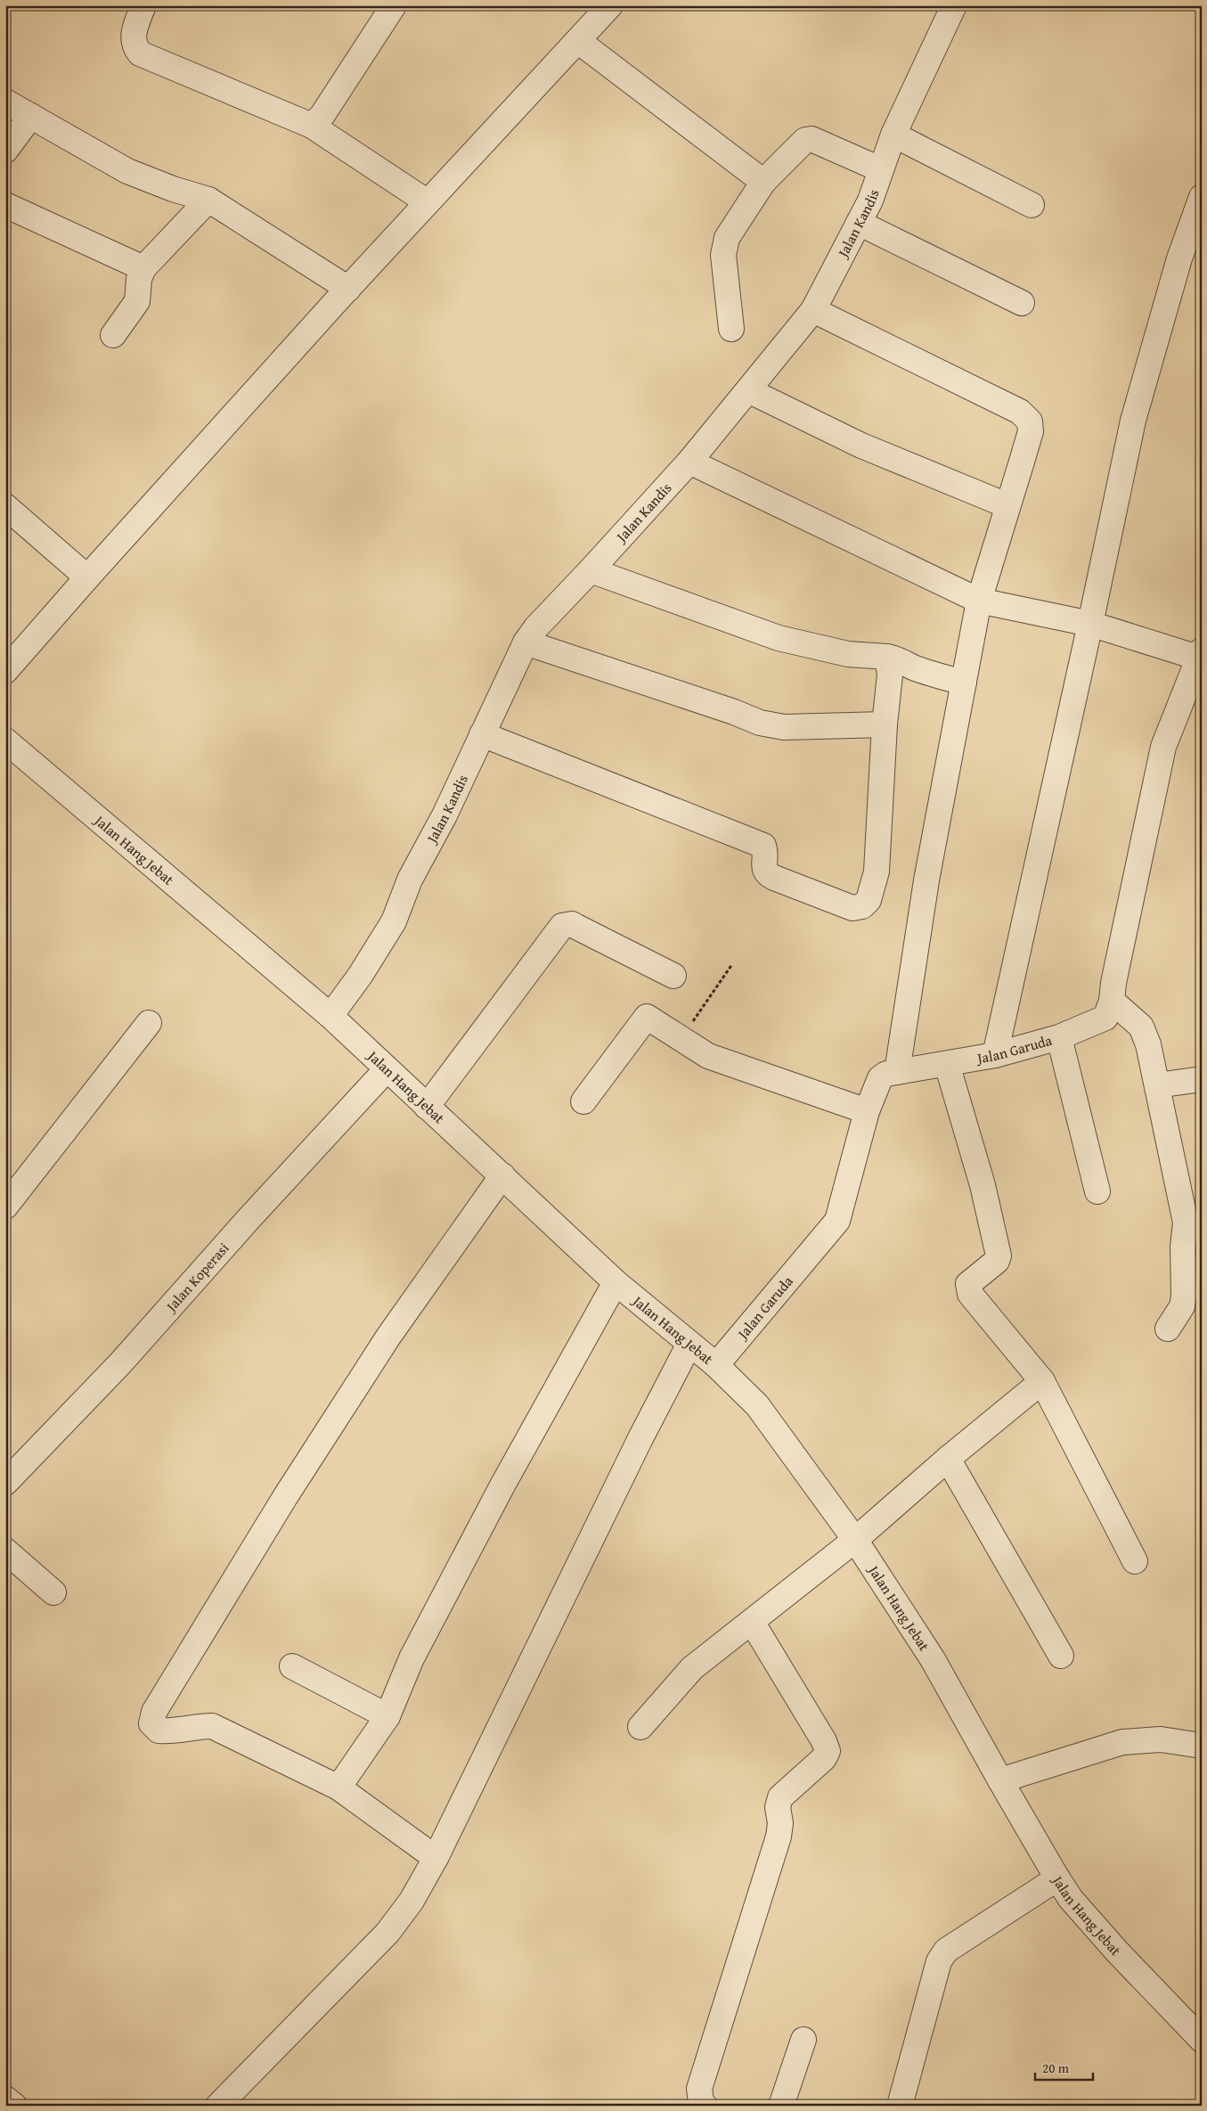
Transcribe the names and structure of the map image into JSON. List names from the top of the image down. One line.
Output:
{"streets":{"street":["Jalan Kandis","Jalan Hang Jebat","Jalan Garuda","Jalan Koperasi"]},"crossings":[["Jalan Kandis","Jalan Hang Jebat"],["Jalan Hang Jebat","Jalan Garuda"],["Jalan Hang Jebat","Jalan Koperasi"]],"scale_bar":"20 m"}
